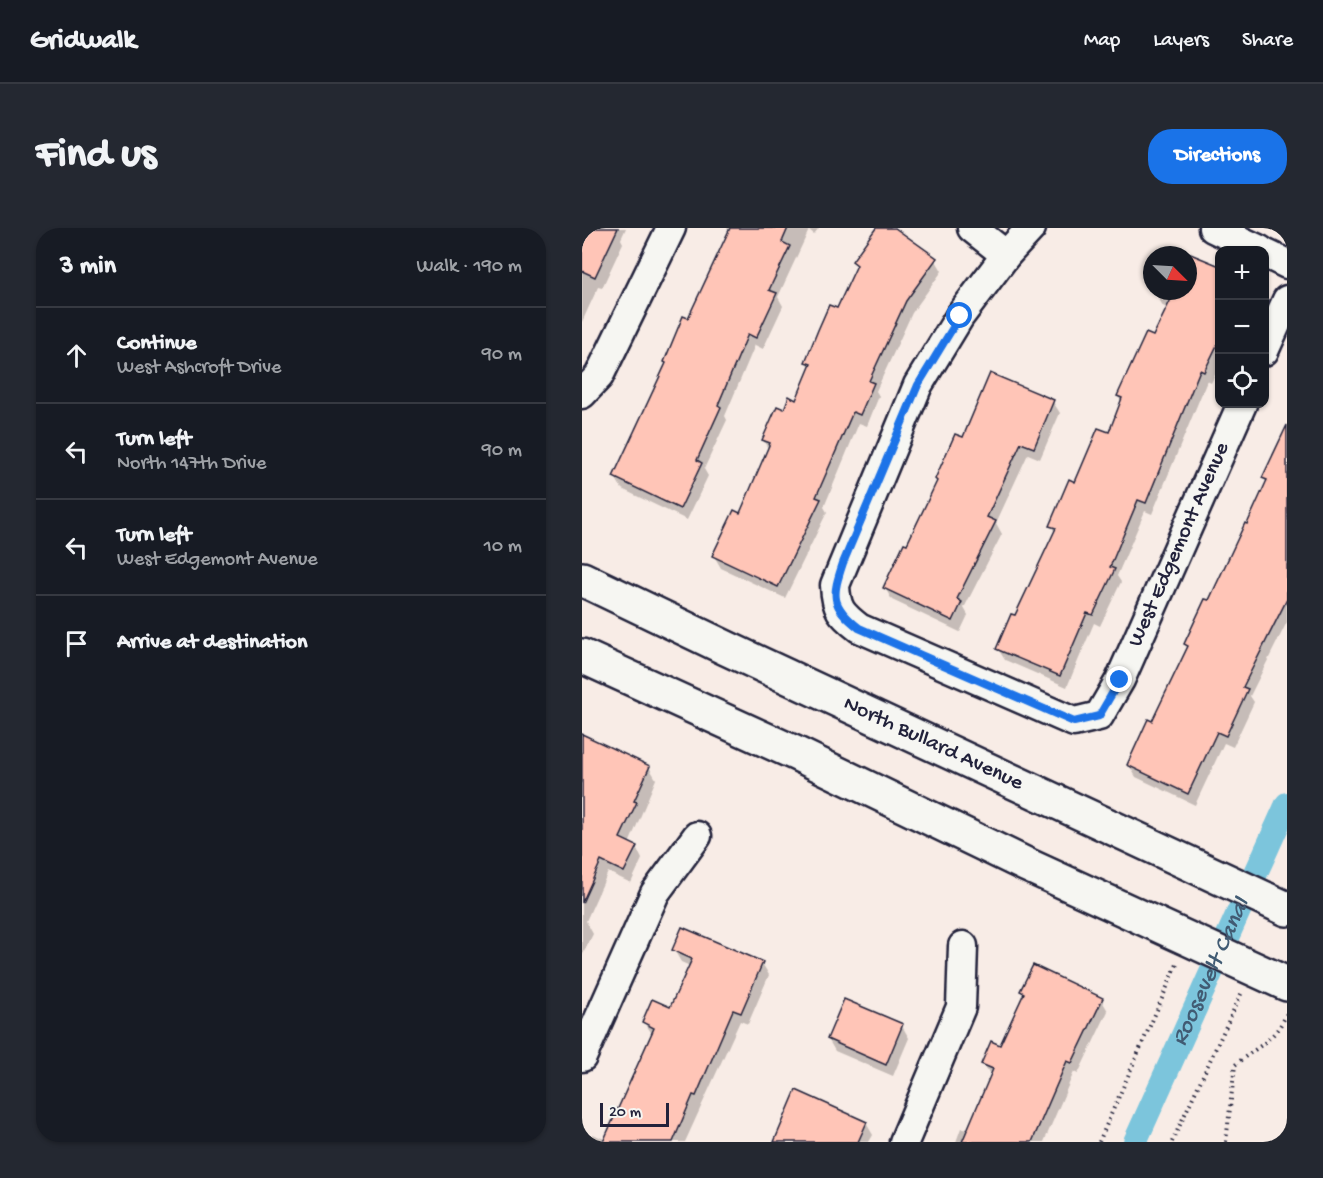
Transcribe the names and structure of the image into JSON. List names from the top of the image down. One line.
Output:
{"streets":{"main road":["North Bullard Avenue"],"street":["West Edgemont Avenue"]},"water":["Roosevelt Canal"],"scale_bar":"20 m","north":"bottom right","page":{"header":"Gridwalk","nav":["Map","Layers","Share"],"buttons":"Directions","title":"Find us","heading":["3 min","Walk · 190 m"],"map_buttons":["+","−"],"list":[["Continue","West Ashcroft Drive","90 m"],["Turn left","North 147th Drive","90 m"],["Turn left","West Edgemont Avenue","10 m"],"Arrive at destination"],"scale":"20 m"}}
